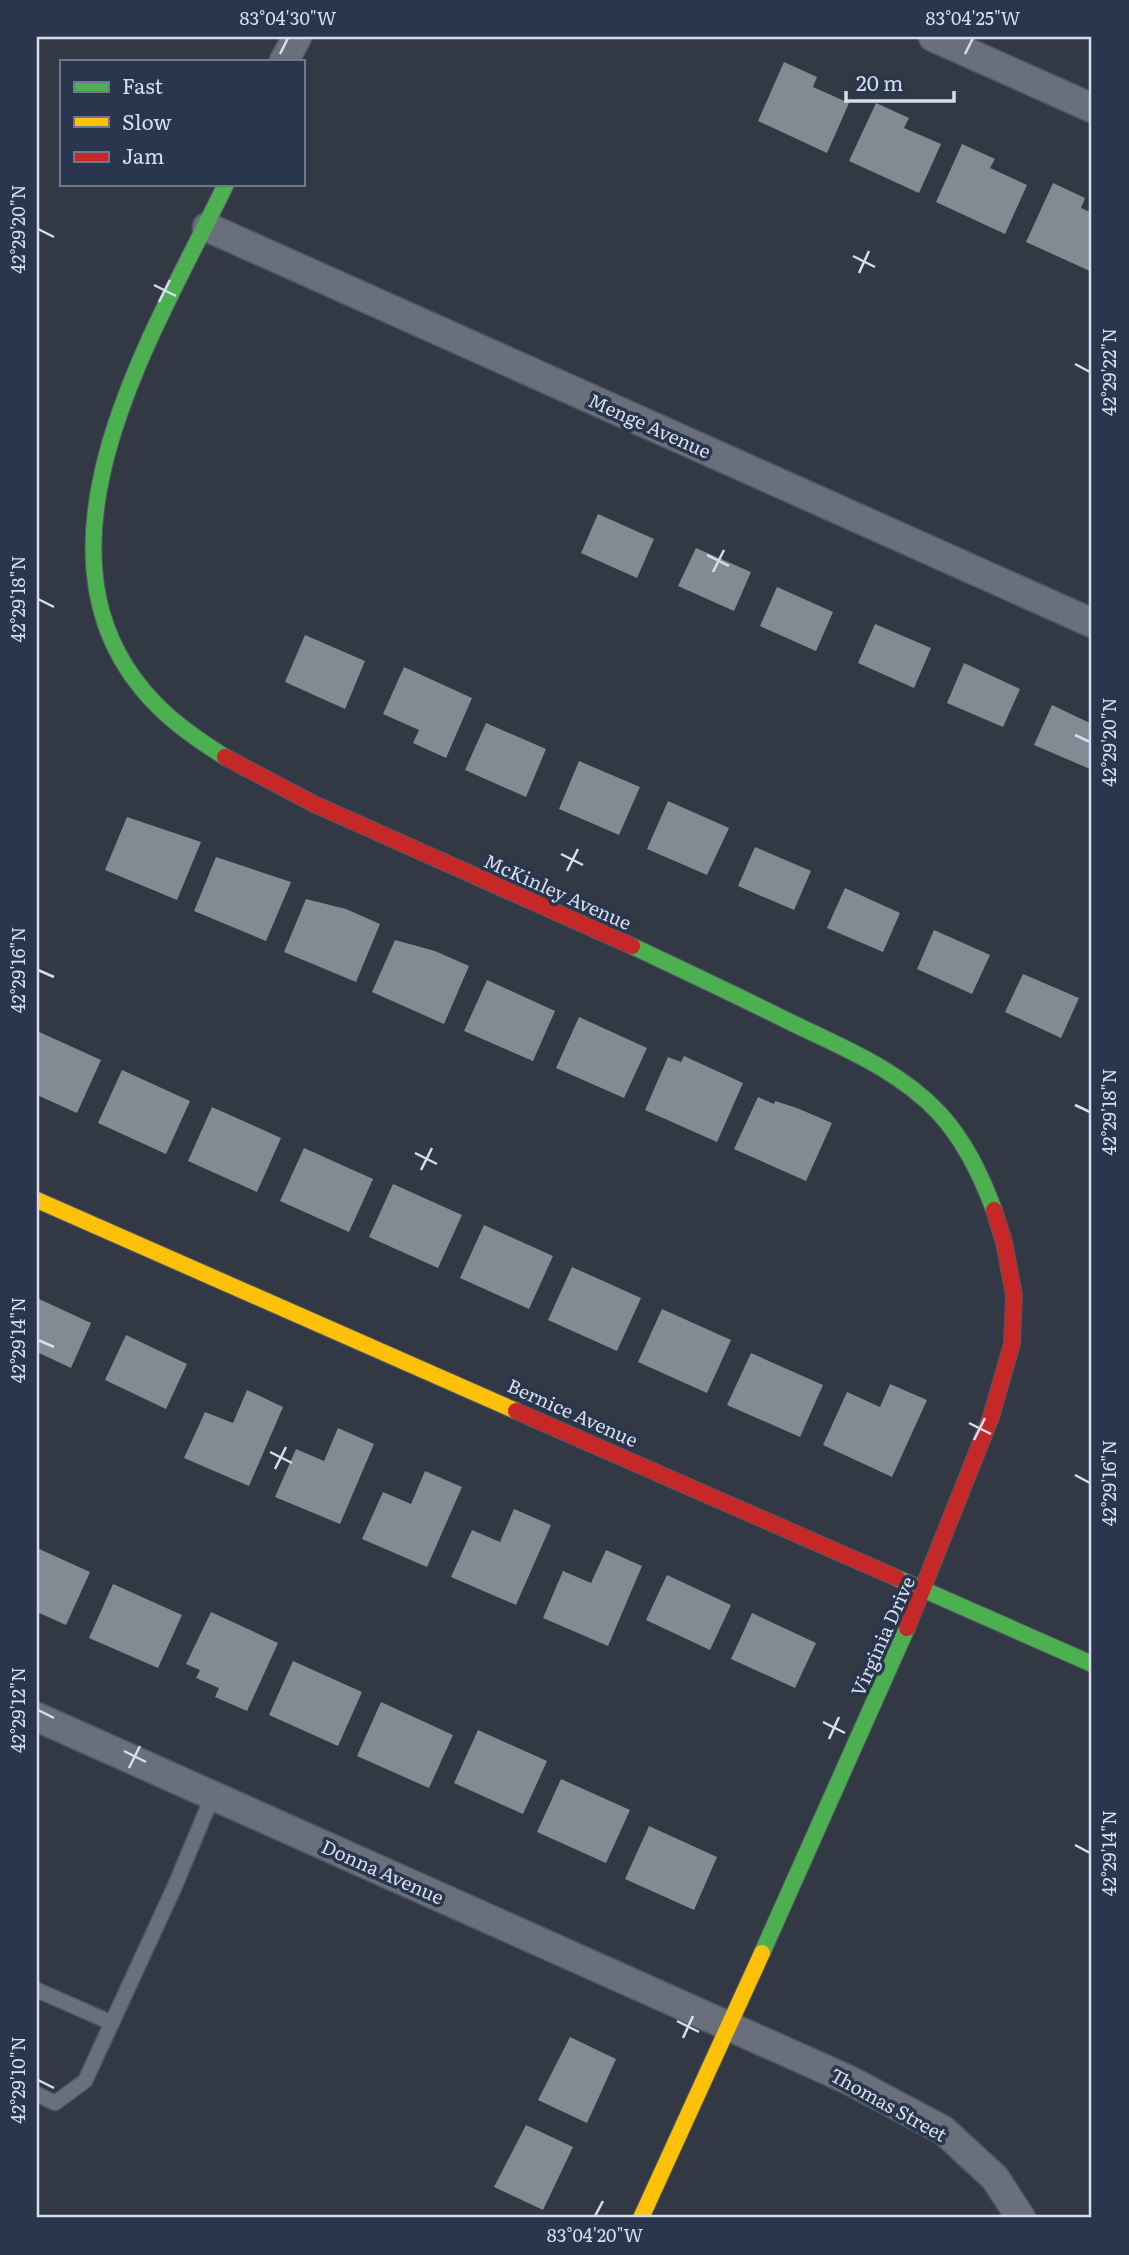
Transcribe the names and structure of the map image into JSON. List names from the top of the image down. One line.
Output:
{"streets":{"street":["Menge Avenue","McKinley Avenue","Bernice Avenue","Virginia Drive","Donna Avenue","Thomas Street"]},"crossings":[["Menge Avenue","McKinley Avenue"],["McKinley Avenue","Virginia Drive"],["Bernice Avenue","Virginia Drive"],["Virginia Drive","Donna Avenue"],["Virginia Drive","Thomas Street"],["Donna Avenue","Thomas Street"]],"legend":["Fast","Slow","Jam"],"scale_bar":"20 m","coordinates":["83°04'30\"W","83°04'25\"W","42°29'20\"N","42°29'22\"N","42°29'18\"N","42°29'16\"N","42°29'14\"N","42°29'12\"N","42°29'10\"N","83°04'20\"W"]}
